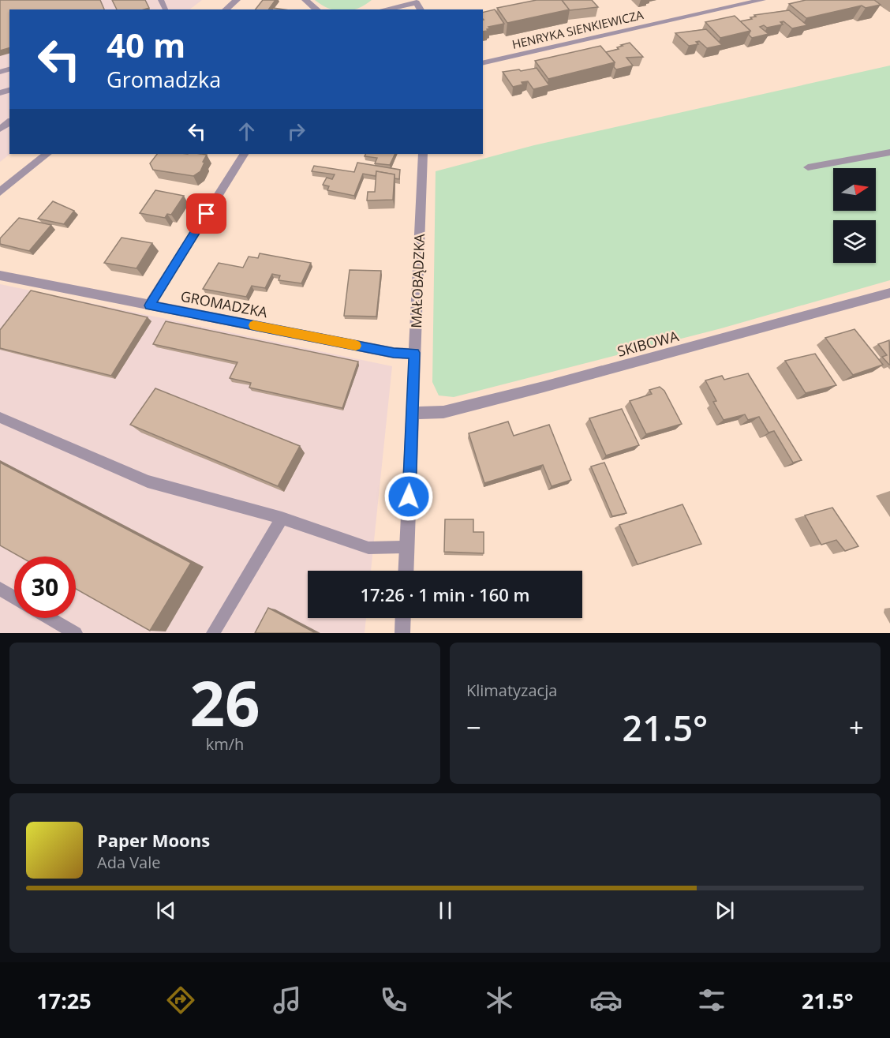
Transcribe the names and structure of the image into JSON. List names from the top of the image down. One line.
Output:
{"streets":{"street":["HENRYKA SIENKIEWICZA","MAŁOBĄDZKA","GROMADZKA","SKIBOWA"]},"crossings":[["MAŁOBĄDZKA","GROMADZKA"],["MAŁOBĄDZKA","SKIBOWA"]],"north":"right","page":{"turn":["40 m","Gromadzka"],"limit":"30","trip":"17:26 · 1 min · 160 m","tile":[["26","km/h"],"Klimatyzacja"],"heat":["−","21.5°","+"],"song":["Paper Moons","Ada Vale"],"tabs":["17:25","21.5°"]}}
